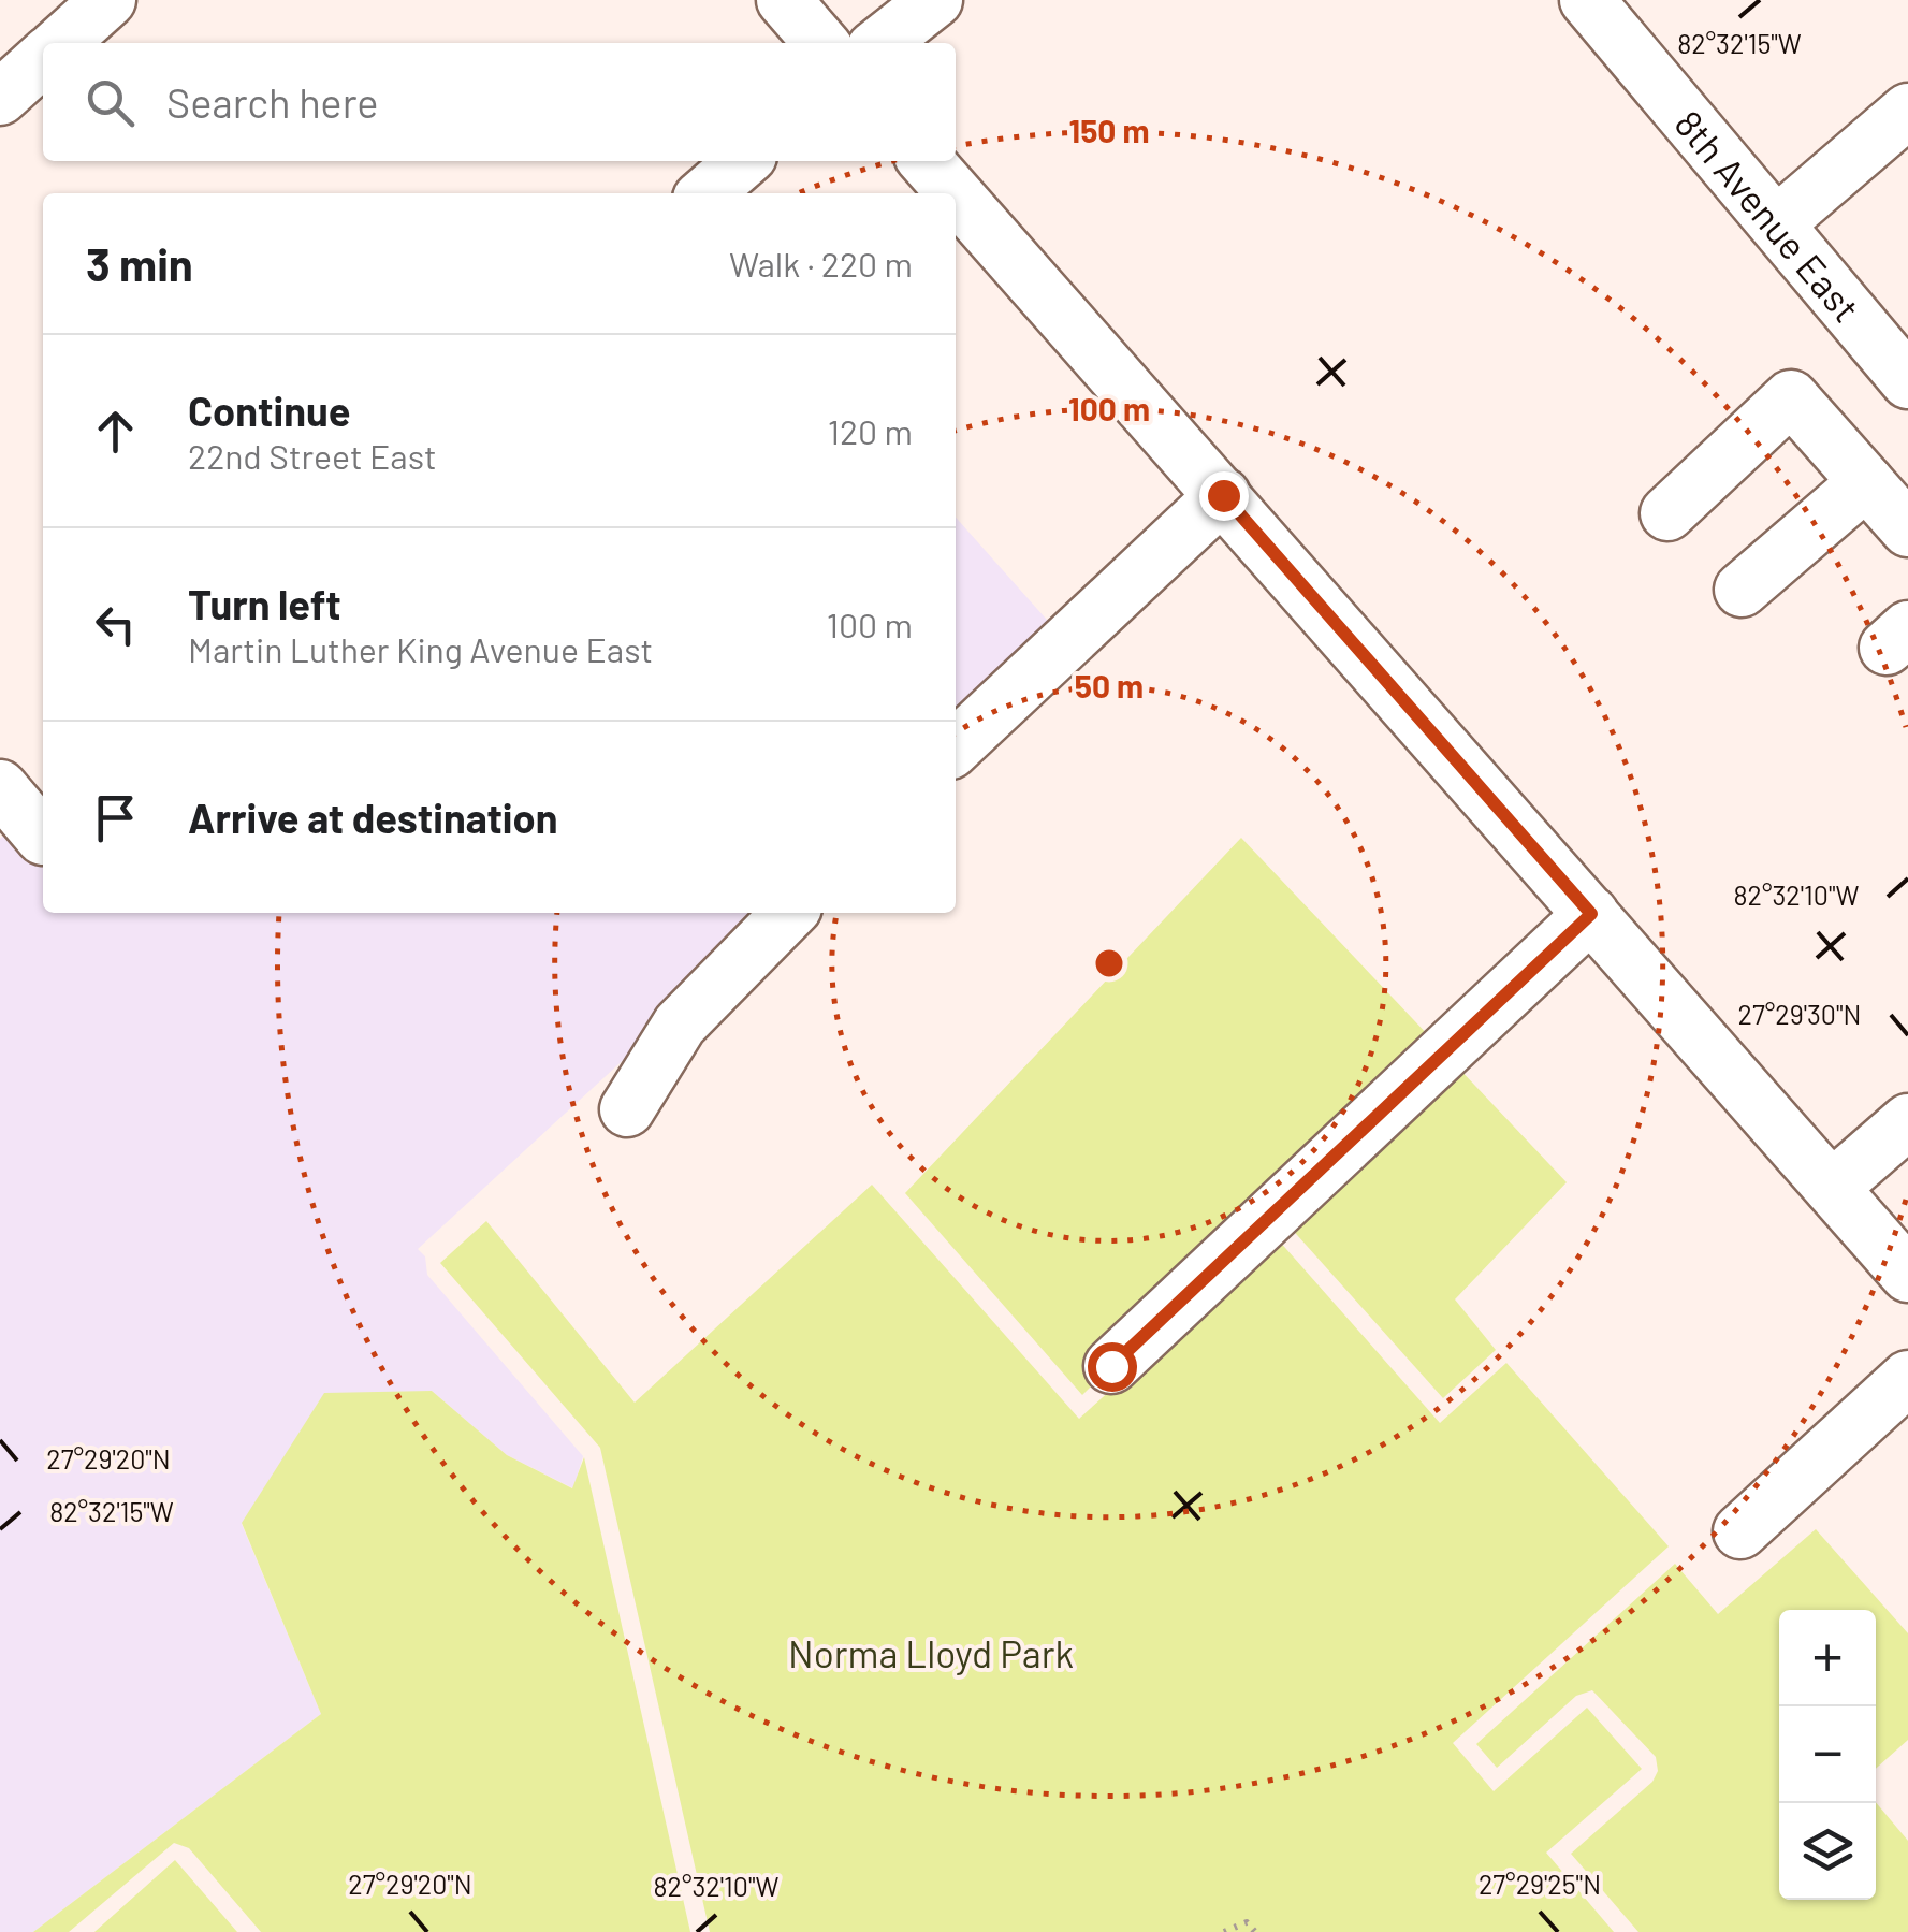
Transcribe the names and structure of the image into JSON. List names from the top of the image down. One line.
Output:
{"streets":{"street":["8th Avenue East"]},"parks":["Norma Lloyd Park"],"page":{"search":"Search here","heading":["3 min","Walk · 220 m"],"list":[["Continue","22nd Street East","120 m"],["Turn left","Martin Luther King Avenue East","100 m"],"Arrive at destination"],"map_buttons":["+","−"]},"coordinates":["82°32'15\"W","82°32'10\"W","27°29'30\"N","27°29'20\"N","27°29'25\"N"],"rings":["150 m","100 m","50 m"]}
